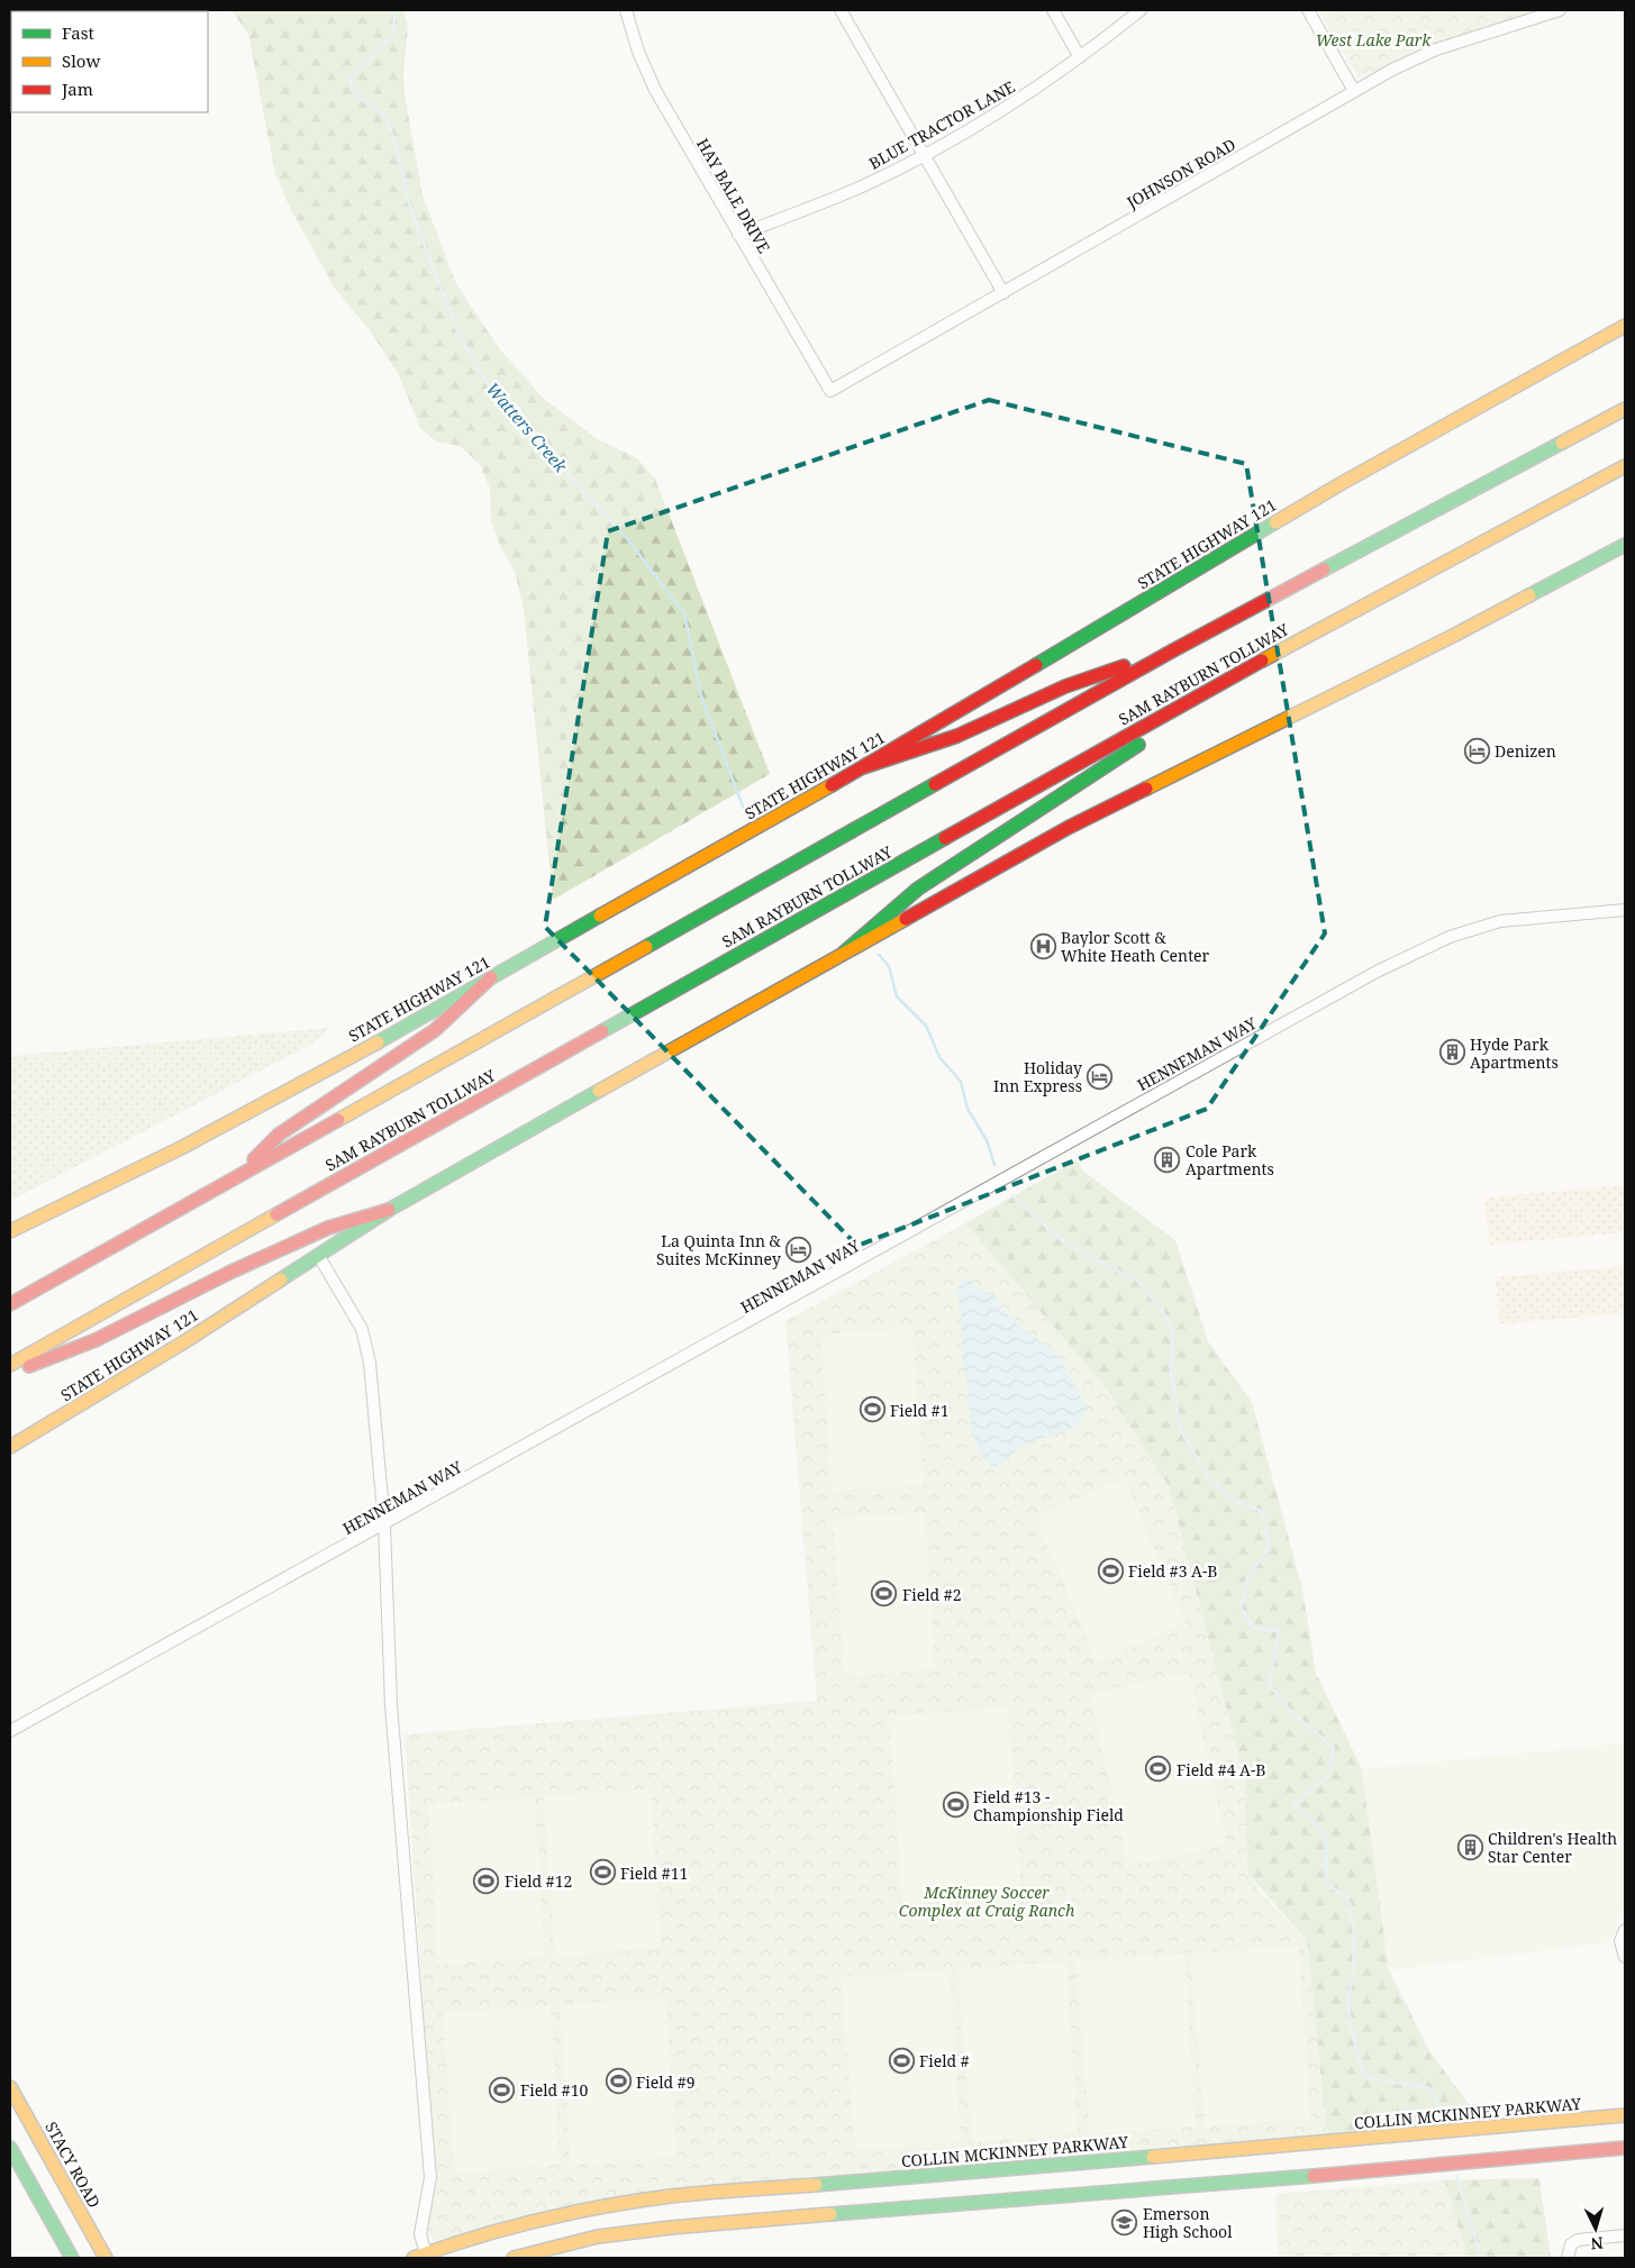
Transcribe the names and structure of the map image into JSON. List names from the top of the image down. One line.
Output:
{"streets":{"main road":["STATE HIGHWAY 121","SAM RAYBURN TOLLWAY","COLLIN MCKINNEY PARKWAY","STACY ROAD"],"street":["BLUE TRACTOR LANE","JOHNSON ROAD","HAY BALE DRIVE","HENNEMAN WAY"]},"crossings":[["BLUE TRACTOR LANE","HAY BALE DRIVE"],["JOHNSON ROAD","HAY BALE DRIVE"]],"water":["Watters Creek"],"parks":["West Lake Park","McKinney Soccer Complex at Craig Ranch"],"places":{"hotel":["Denizen","Holiday Inn Express","La Quinta Inn & Suites McKinney"],"hospital":["Baylor Scott & White Heath Center"],"building":["Hyde Park Apartments","Cole Park Apartments","Children's Health Star Center"],"sports":["Field #1","Field #3 A-B","Field #2","Field #4 A-B","Field #13 - Championship Field","Field #11","Field #12","Field #","Field #9","Field #10"],"school or university":["Emerson High School"]},"legend":["Fast","Slow","Jam"],"north":"bottom"}
